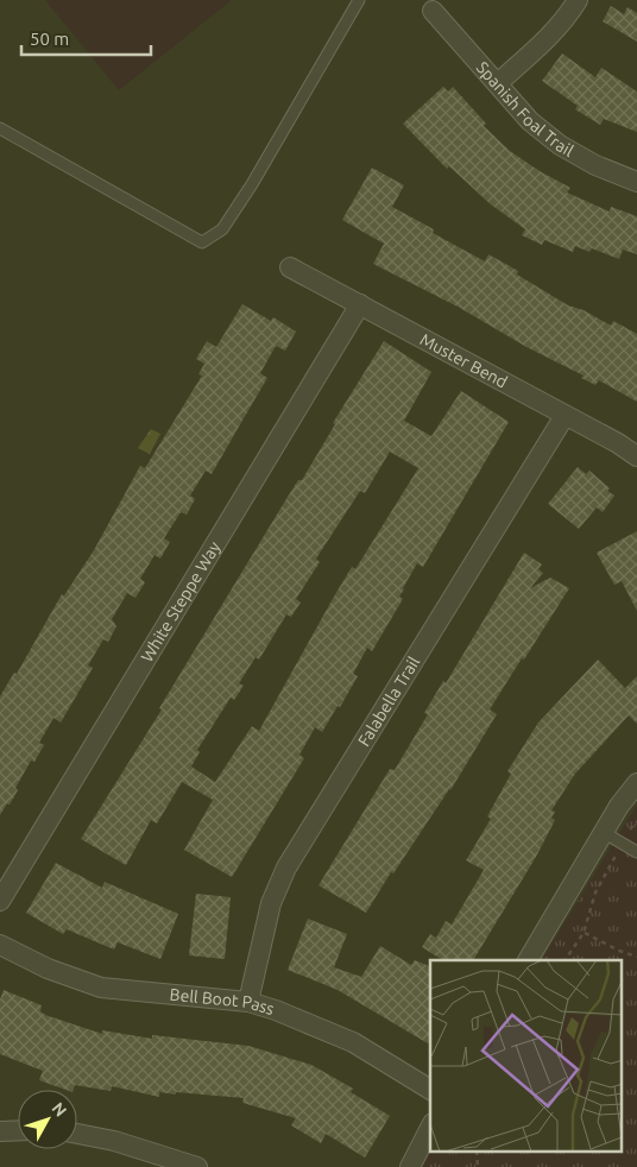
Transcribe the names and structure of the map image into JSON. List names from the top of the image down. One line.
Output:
{"streets":{"street":["Spanish Foal Trail","Muster Bend","White Steppe Way","Falabella Trail","Bell Boot Pass"]},"crossings":[["Muster Bend","White Steppe Way"],["Muster Bend","Falabella Trail"],["Falabella Trail","Bell Boot Pass"]],"scale_bar":"50 m","north":"top right"}
